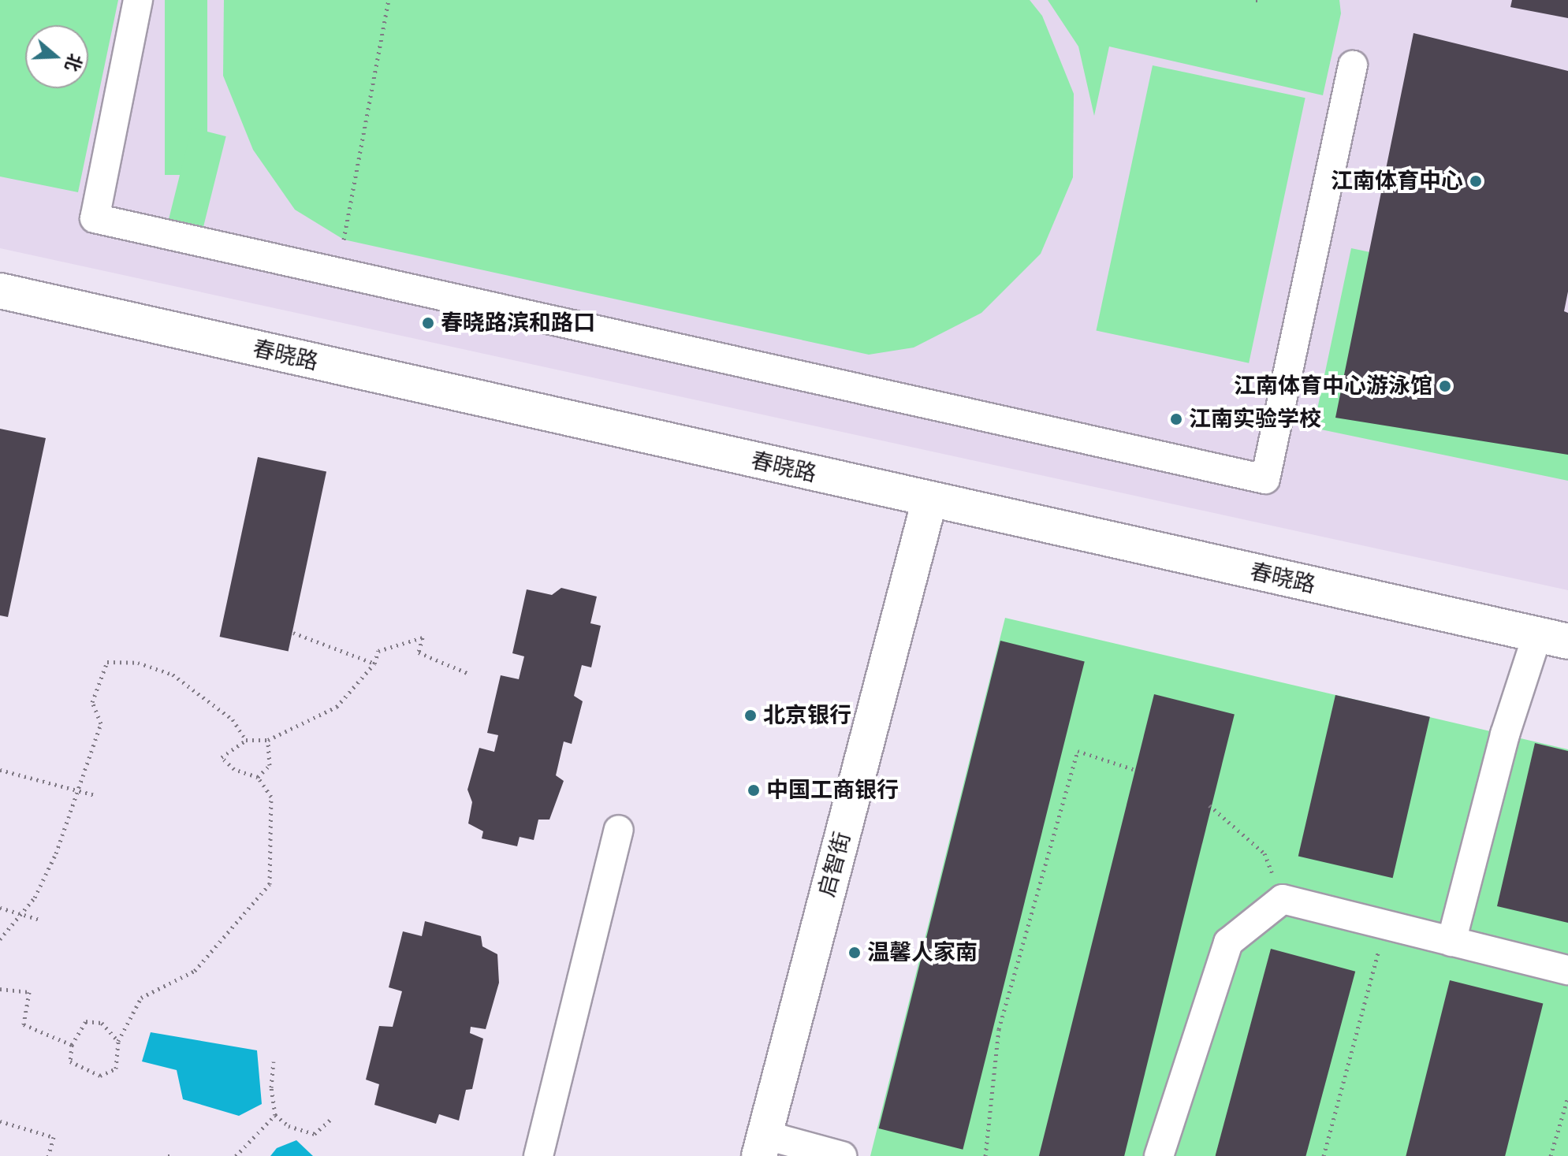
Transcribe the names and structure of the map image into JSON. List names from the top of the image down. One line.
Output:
{"streets":{"street":["春晓路","启智街"]},"crossings":[["春晓路","启智街"]],"places":["江南体育中心","春晓路滨和路口","江南体育中心游泳馆","江南实验学校","北京银行","中国工商银行","温馨人家南"],"north":"right"}
